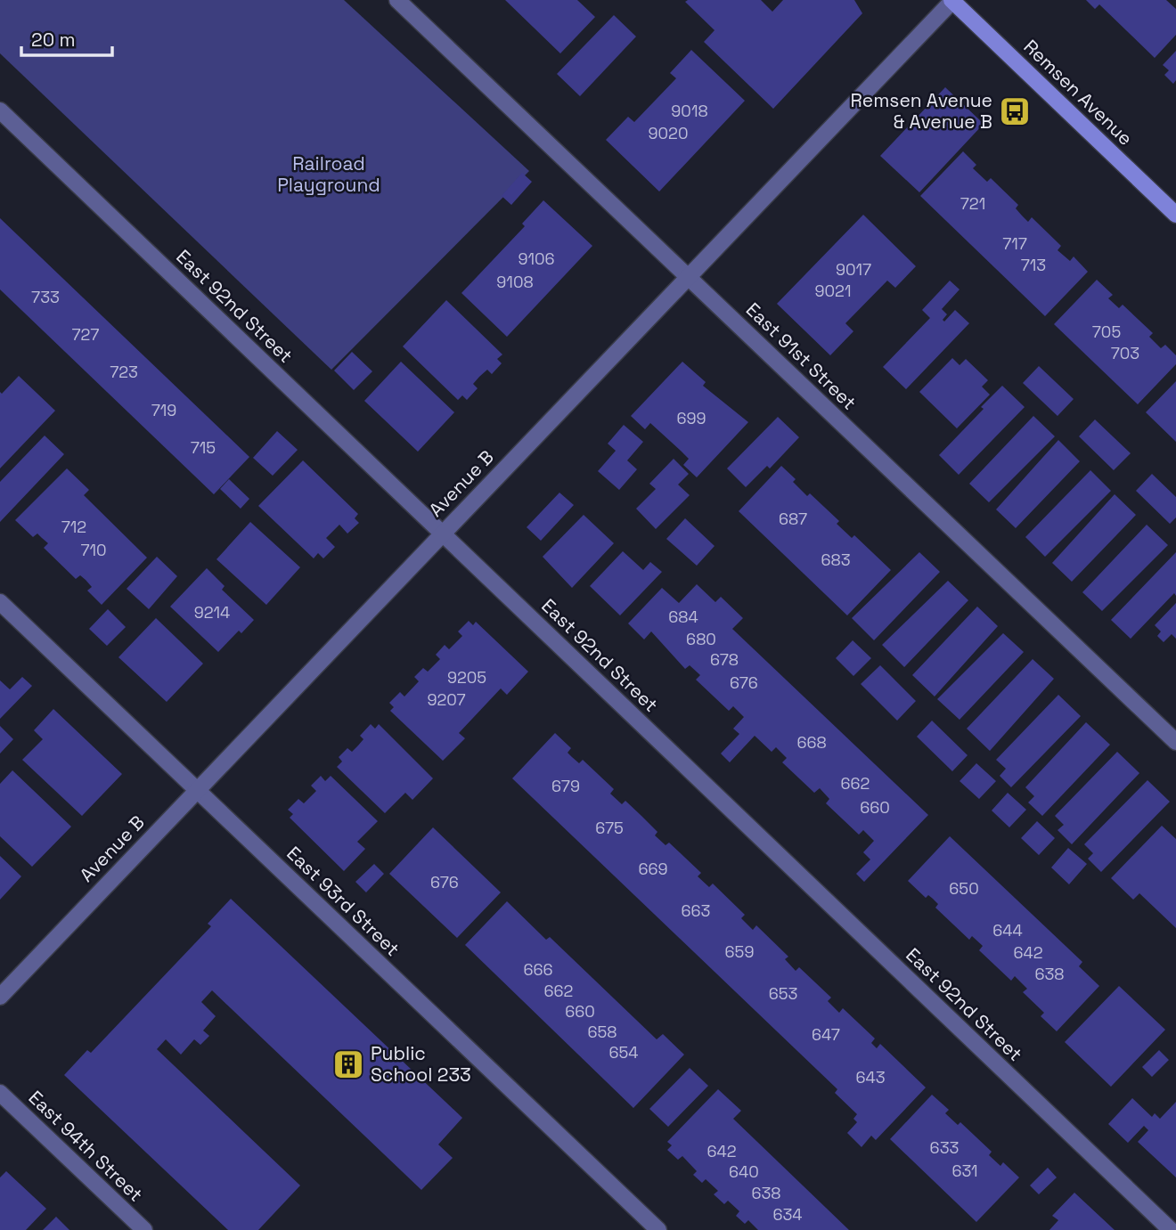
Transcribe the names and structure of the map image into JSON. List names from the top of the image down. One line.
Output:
{"streets":{"main road":["Remsen Avenue"],"street":["East 92nd Street","East 91st Street","Avenue B","East 93rd Street","East 94th Street"]},"crossings":[["Remsen Avenue","Avenue B"],["East 92nd Street","Avenue B"],["East 91st Street","Avenue B"],["Avenue B","East 93rd Street"]],"parks":["Railroad Playground"],"places":{"bus stop":["Remsen Avenue & Avenue B"],"building":["Public School 233"]},"house_numbers":["9018","9020","721","717","9106","713","9017","9108","9021","733","705","727","703","723","719","699","715","687","712","710","683","9214","684","680","678","9205","676","9207","668","662","679","660","675","669","676","650","663","644","659","642","666","638","662","653","660","658","647","654","643","633","642","631","640","638","634"],"scale_bar":"20 m"}
